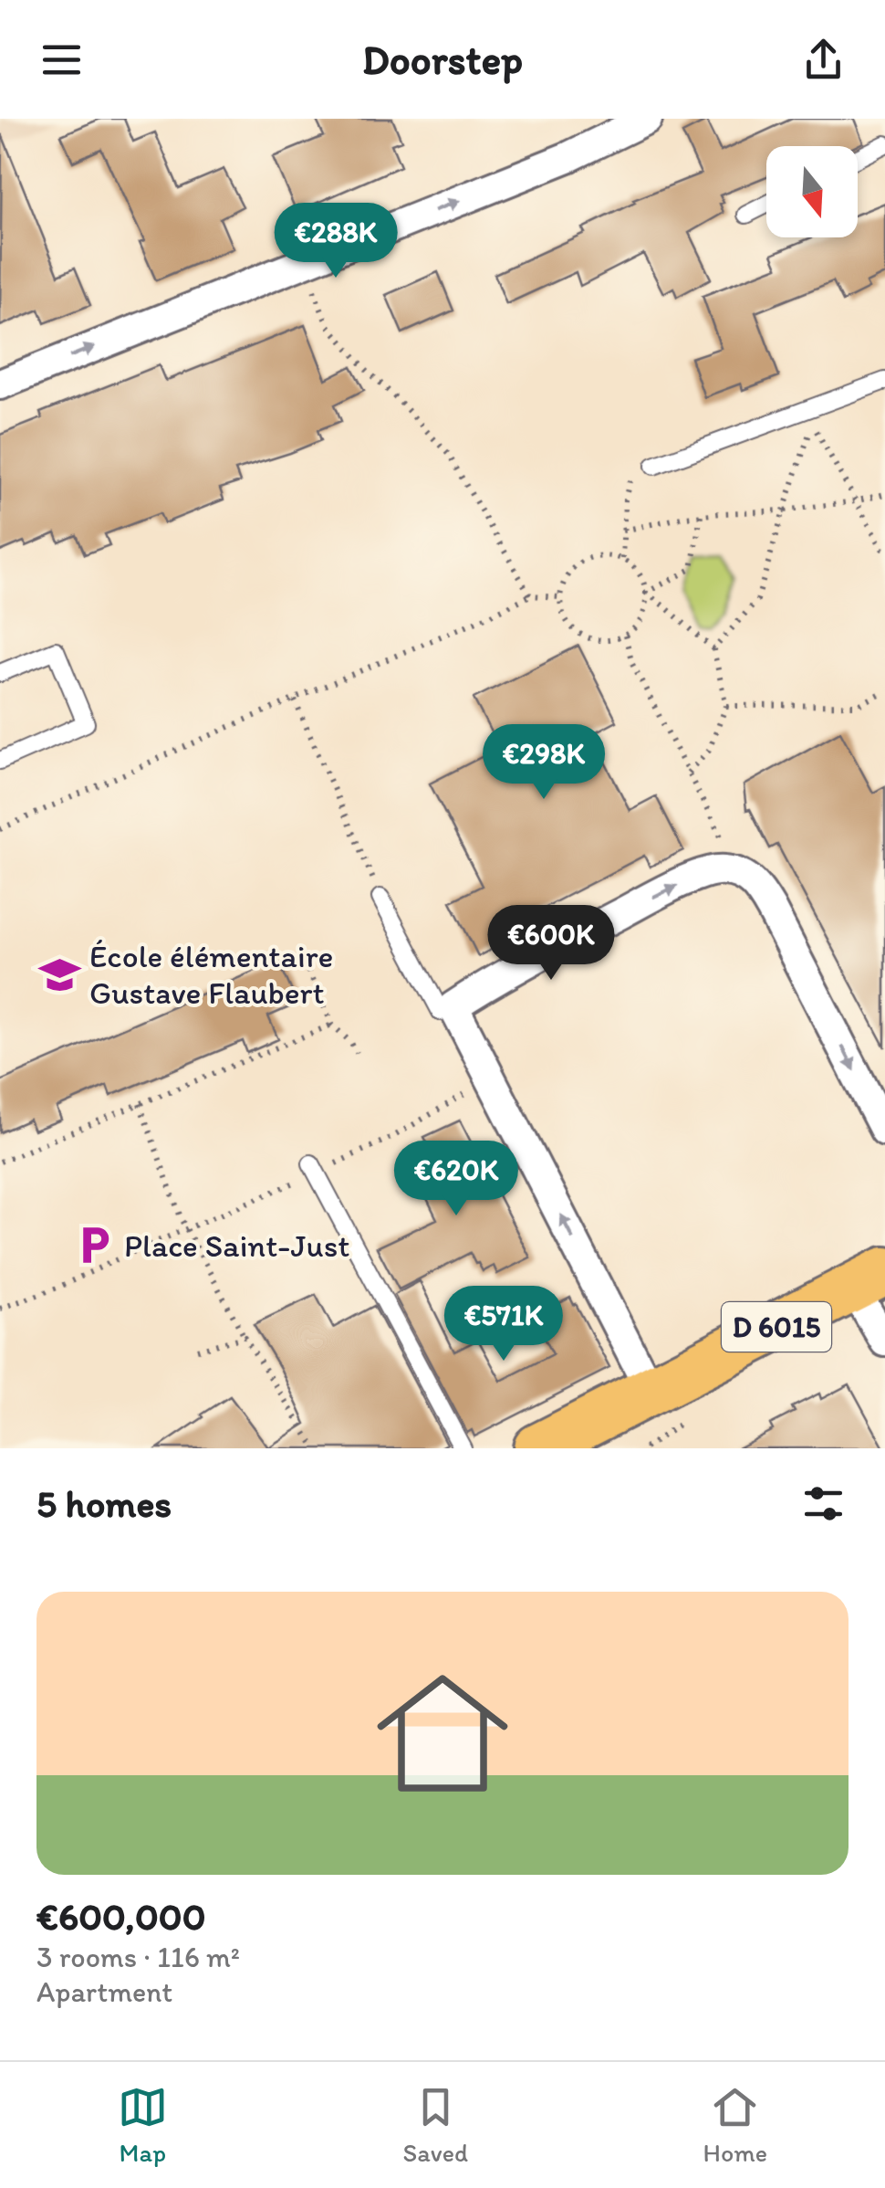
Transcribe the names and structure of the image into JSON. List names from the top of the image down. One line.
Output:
{"streets":{"main road":["D 6015"]},"places":{"school or university":["École élémentaire Gustave Flaubert"],"parking":["Place Saint-Just"]},"north":"bottom","page":{"header":"Doorstep","price":["€288K","€298K","€600K","€620K","€571K"],"heading":"5 homes","list":[{"name":"€600,000","note":"3 rooms · 116 m² · Apartment"}],"tabs":["Map","Saved","Home"]}}
